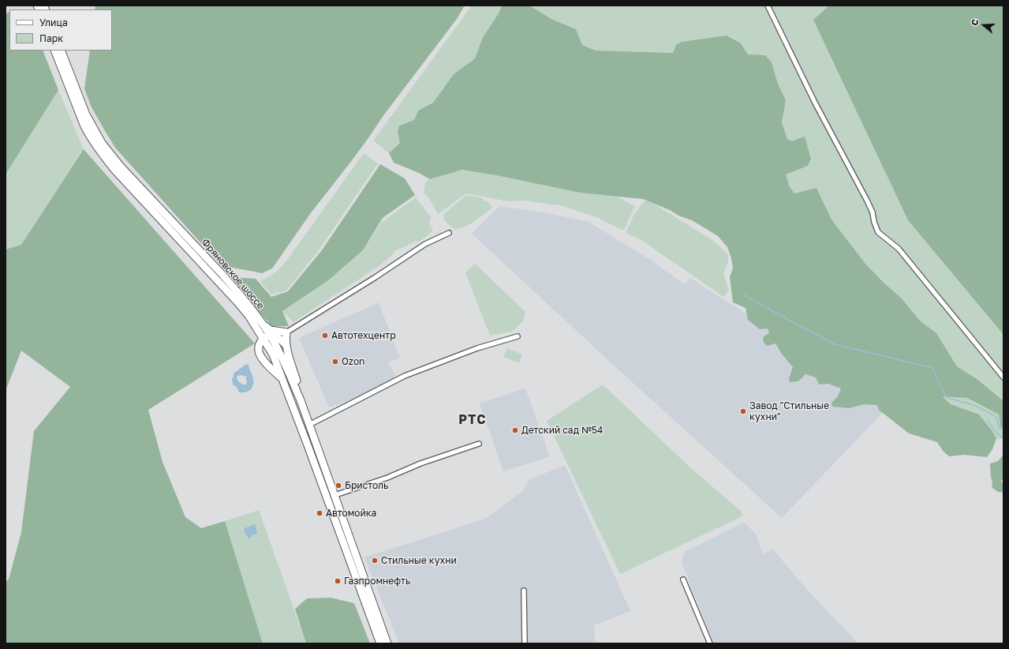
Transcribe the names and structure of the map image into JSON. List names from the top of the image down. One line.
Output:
{"streets":{"main road":["Фряновское шоссе"]},"districts":["РТС"],"places":["Автотехцентр","Ozon","Завод \"Стильные кухни\"","Детский сад №54","Бристоль","Автомойка","Стильные кухни","Газпромнефть"],"legend":["Улица","Парк"],"north":"left"}
